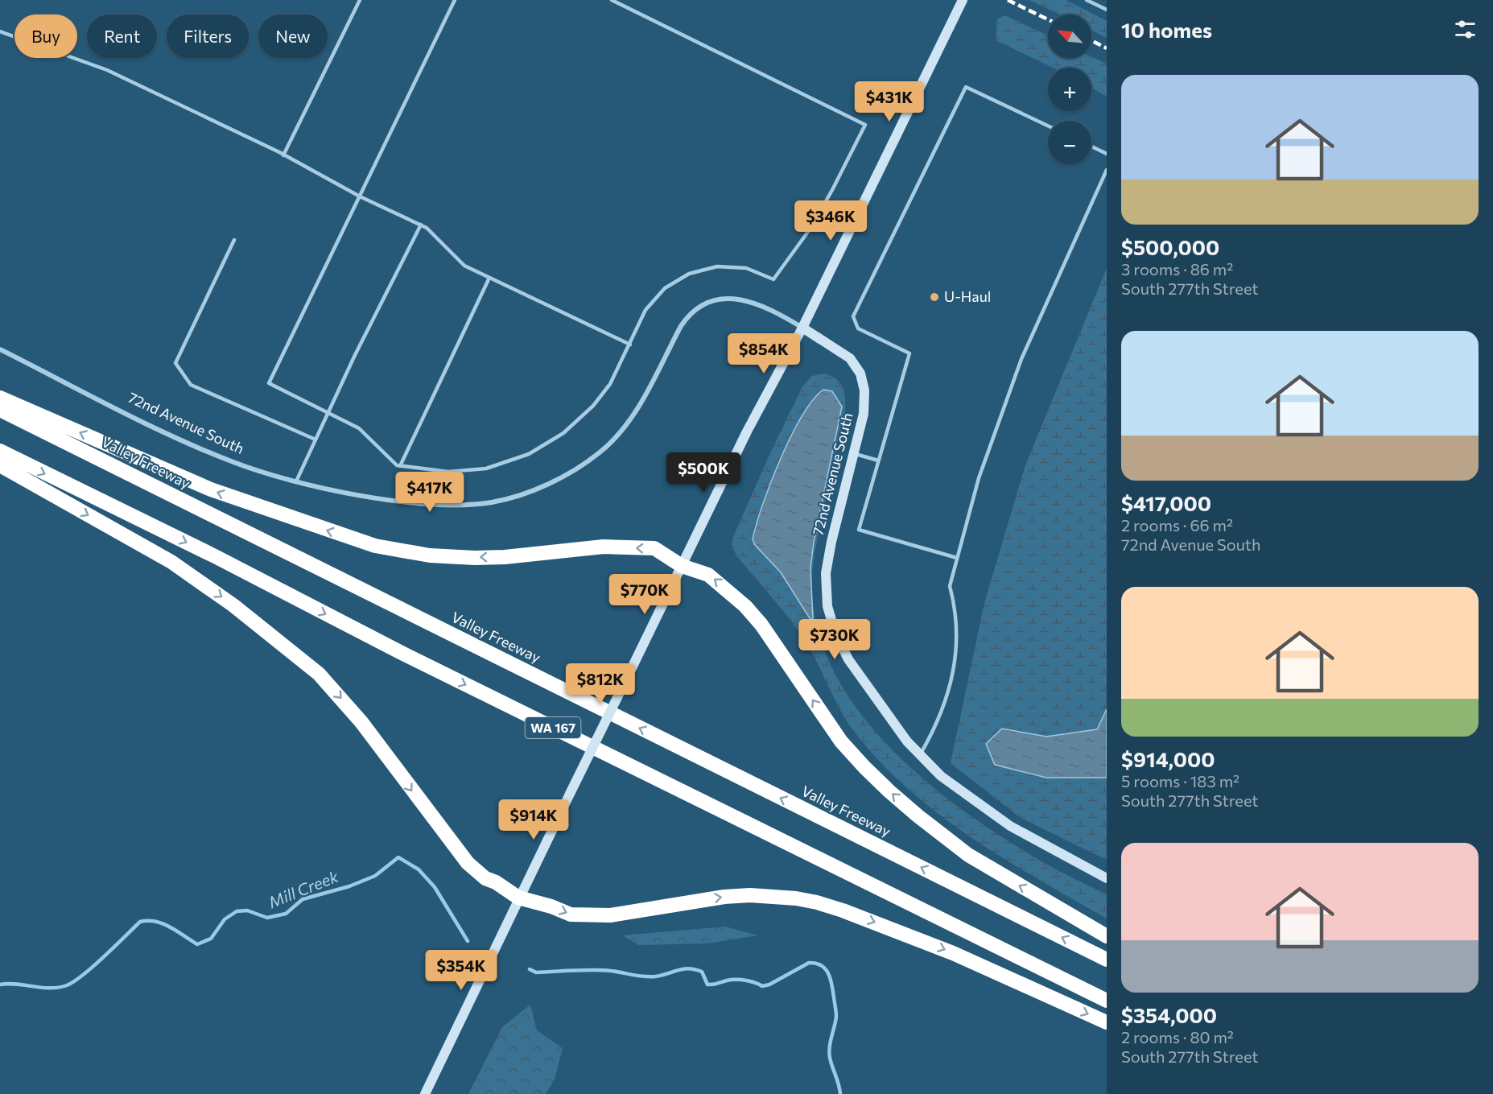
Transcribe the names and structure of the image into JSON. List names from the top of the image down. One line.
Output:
{"streets":{"highway":["Valley Freeway","WA 167"],"main road":["72nd Avenue South"]},"water":["Mill Creek"],"places":["U-Haul"],"north":"top left","page":{"heading":"10 homes","map_buttons":["+","−"],"chip":["Buy","Rent","Filters","New"],"list":[{"name":"$500,000","note":"3 rooms · 86 m² · South 277th Street"},{"name":"$417,000","note":"2 rooms · 66 m² · 72nd Avenue South"},{"name":"$914,000","note":"5 rooms · 183 m² · South 277th Street"},{"name":"$354,000","note":"2 rooms · 80 m² · South 277th Street"}],"price":["$431K","$346K","$854K","$500K","$417K","$770K","$730K","$812K","$914K","$354K"]}}
